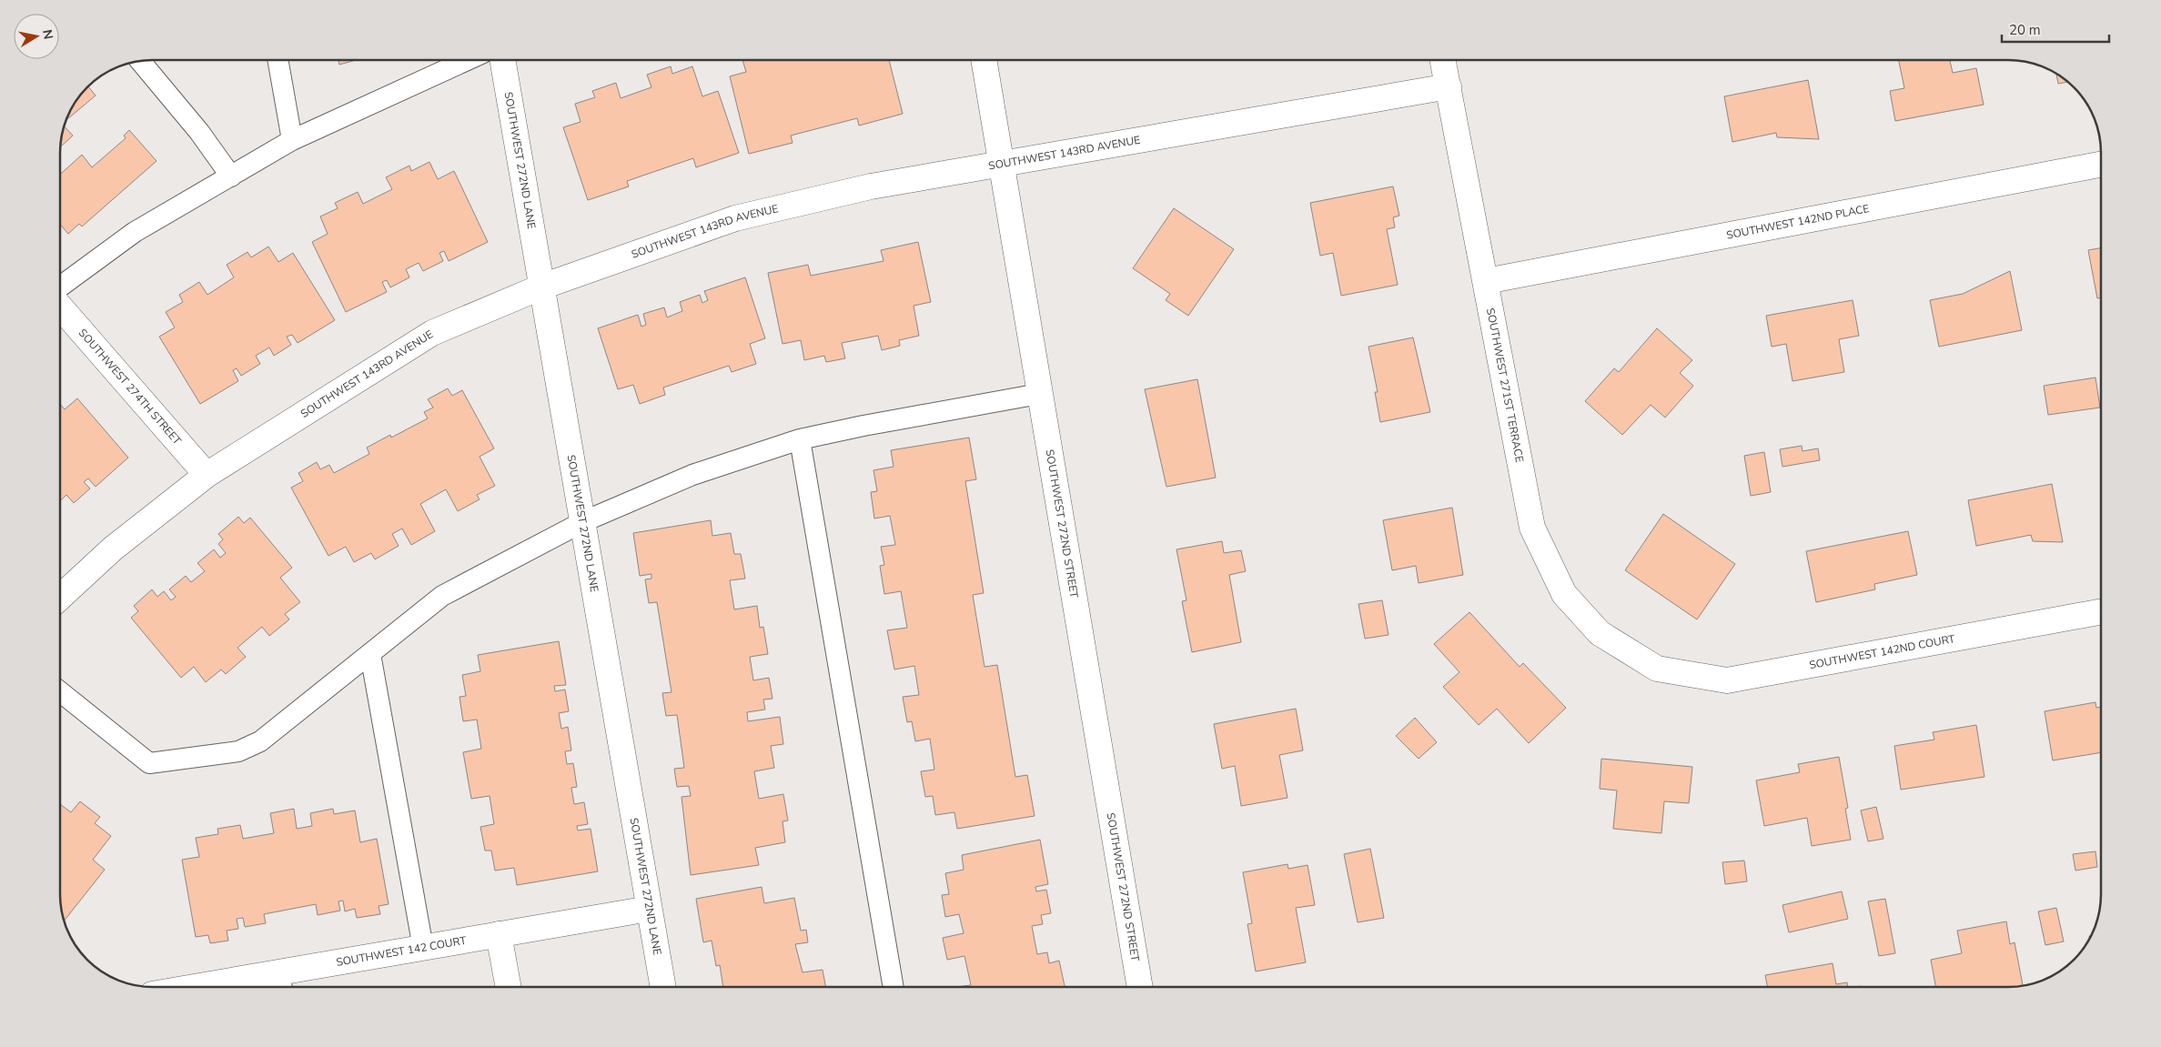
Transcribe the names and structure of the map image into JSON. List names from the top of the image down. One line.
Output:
{"streets":{"street":["SOUTHWEST 143RD AVENUE","SOUTHWEST 272ND LANE","SOUTHWEST 142ND PLACE","SOUTHWEST 271ST TERRACE","SOUTHWEST 274TH STREET","SOUTHWEST 272ND STREET","SOUTHWEST 142ND COURT","SOUTHWEST 142 COURT"]},"crossings":[["SOUTHWEST 143RD AVENUE","SOUTHWEST 272ND LANE"],["SOUTHWEST 143RD AVENUE","SOUTHWEST 271ST TERRACE"],["SOUTHWEST 143RD AVENUE","SOUTHWEST 274TH STREET"],["SOUTHWEST 143RD AVENUE","SOUTHWEST 272ND STREET"],["SOUTHWEST 272ND LANE","SOUTHWEST 142 COURT"],["SOUTHWEST 142ND PLACE","SOUTHWEST 271ST TERRACE"],["SOUTHWEST 271ST TERRACE","SOUTHWEST 142ND COURT"]],"scale_bar":"20 m","north":"right"}
